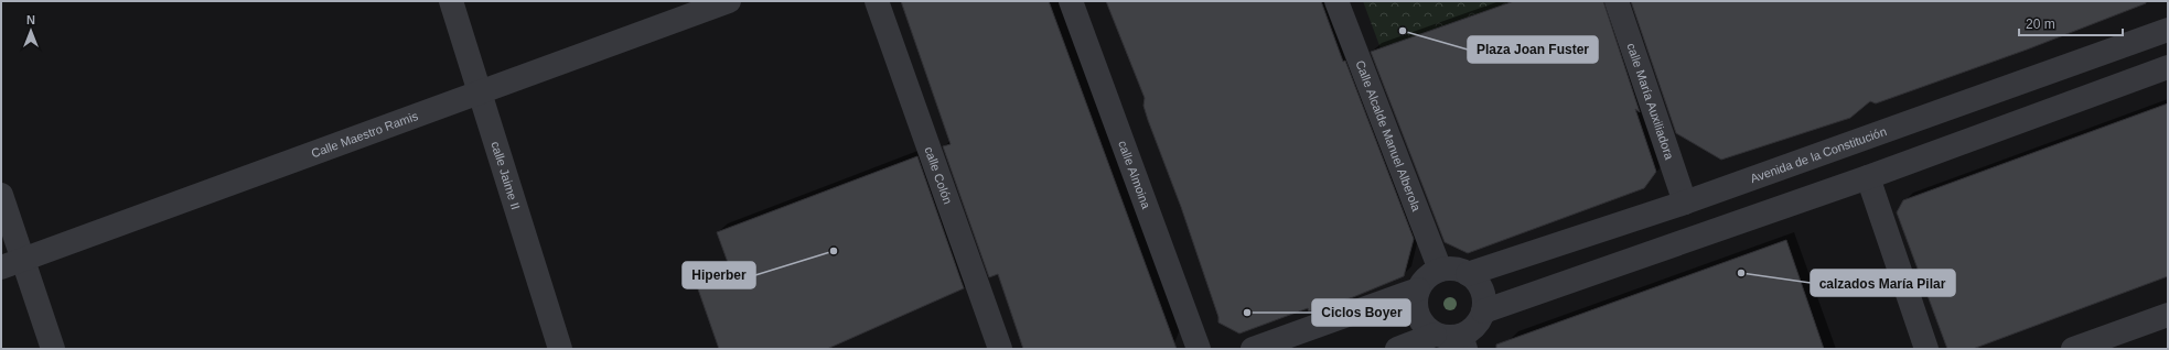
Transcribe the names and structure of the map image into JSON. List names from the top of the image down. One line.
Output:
{"streets":{"street":["calle María Auxiliadora","Calle Maestro Ramis","Calle Alcalde Manuel Alberola","Avenida de la Constitución","calle Jaime II","calle Colón","calle Almoina"]},"crossings":[["calle María Auxiliadora","Avenida de la Constitución"],["Calle Maestro Ramis","calle Jaime II"],["Calle Alcalde Manuel Alberola","Avenida de la Constitución"]],"places":["Plaza Joan Fuster","Hiperber","calzados María Pilar","Ciclos Boyer"],"scale_bar":"20 m","north":"top"}
